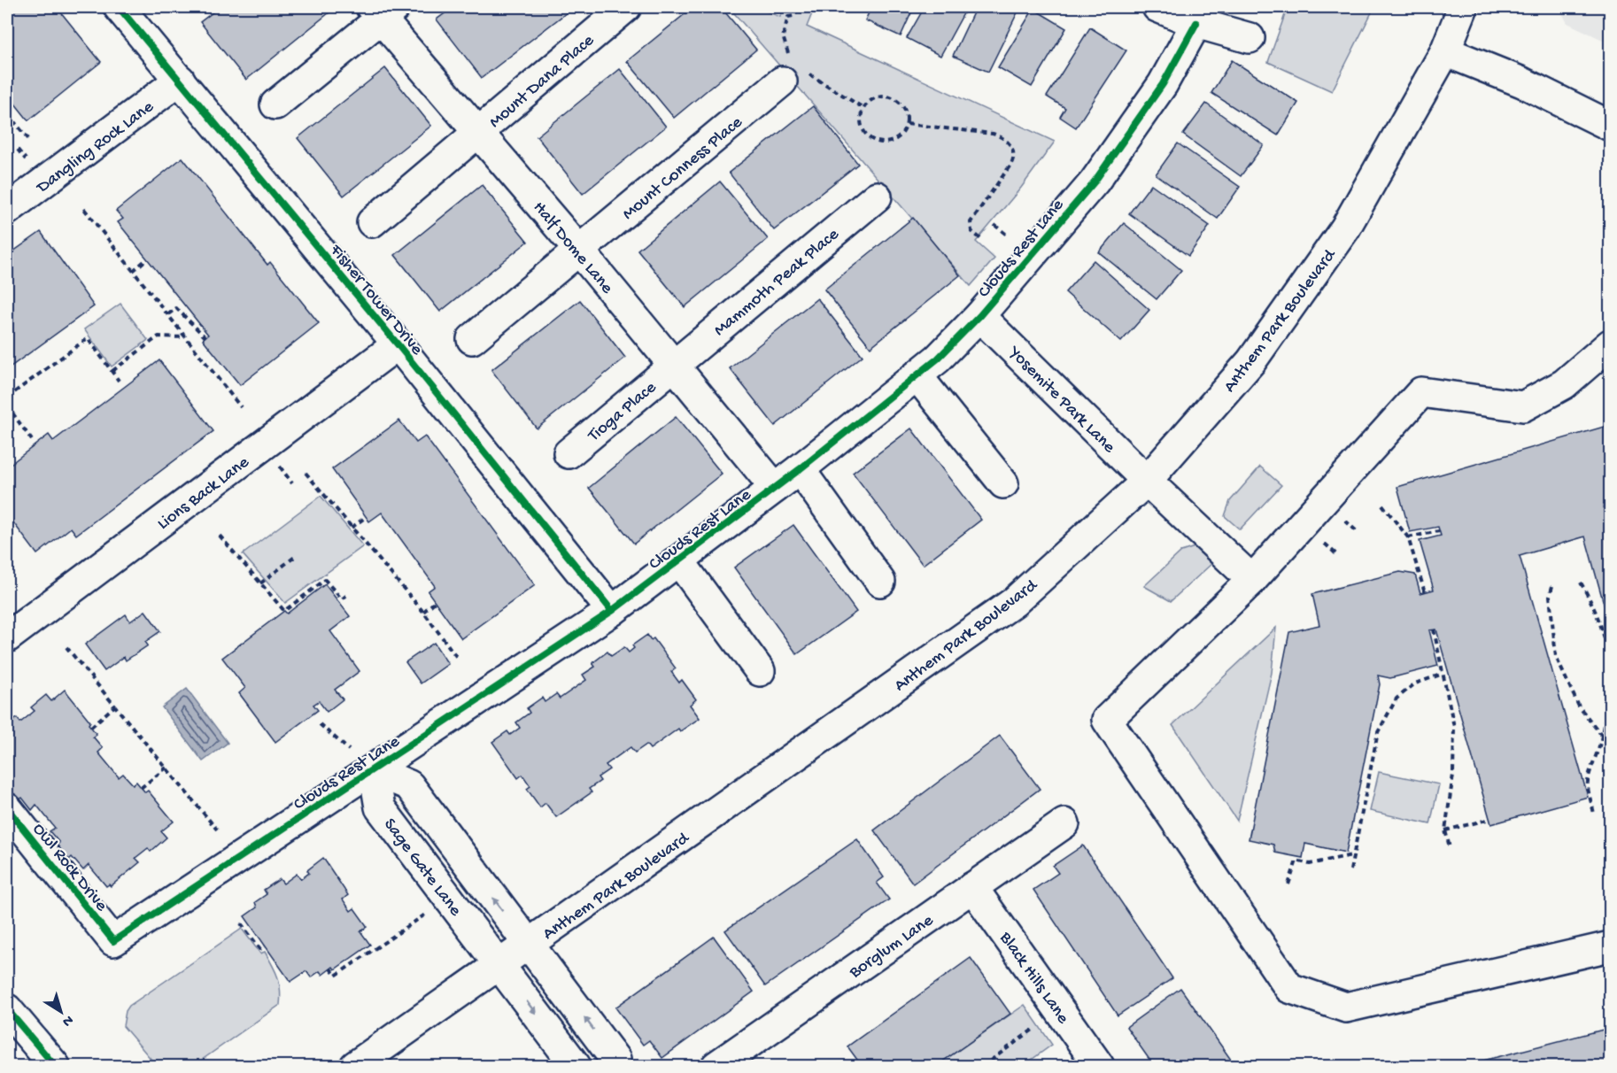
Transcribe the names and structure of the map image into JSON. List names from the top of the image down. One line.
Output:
{"streets":{"street":["Mount Dana Place","Dangling Rock Lane","Mount Conness Place","Half Dome Lane","Clouds Rest Lane","Mammoth Peak Place","Fisher Tower Drive","Anthem Park Boulevard","Yosemite Park Lane","Tioga Place","Lions Back Lane","Owl Rock Drive","Sage Gate Lane","Borglum Lane","Black Hills Lane"]},"crossings":[["Mount Dana Place","Half Dome Lane"],["Dangling Rock Lane","Fisher Tower Drive"],["Mount Conness Place","Half Dome Lane"],["Half Dome Lane","Clouds Rest Lane"],["Half Dome Lane","Mammoth Peak Place"],["Half Dome Lane","Tioga Place"],["Clouds Rest Lane","Fisher Tower Drive"],["Clouds Rest Lane","Yosemite Park Lane"],["Clouds Rest Lane","Owl Rock Drive"],["Clouds Rest Lane","Sage Gate Lane"],["Mammoth Peak Place","Tioga Place"],["Fisher Tower Drive","Lions Back Lane"],["Anthem Park Boulevard","Yosemite Park Lane"],["Anthem Park Boulevard","Sage Gate Lane"],["Borglum Lane","Black Hills Lane"]],"north":"bottom right"}
